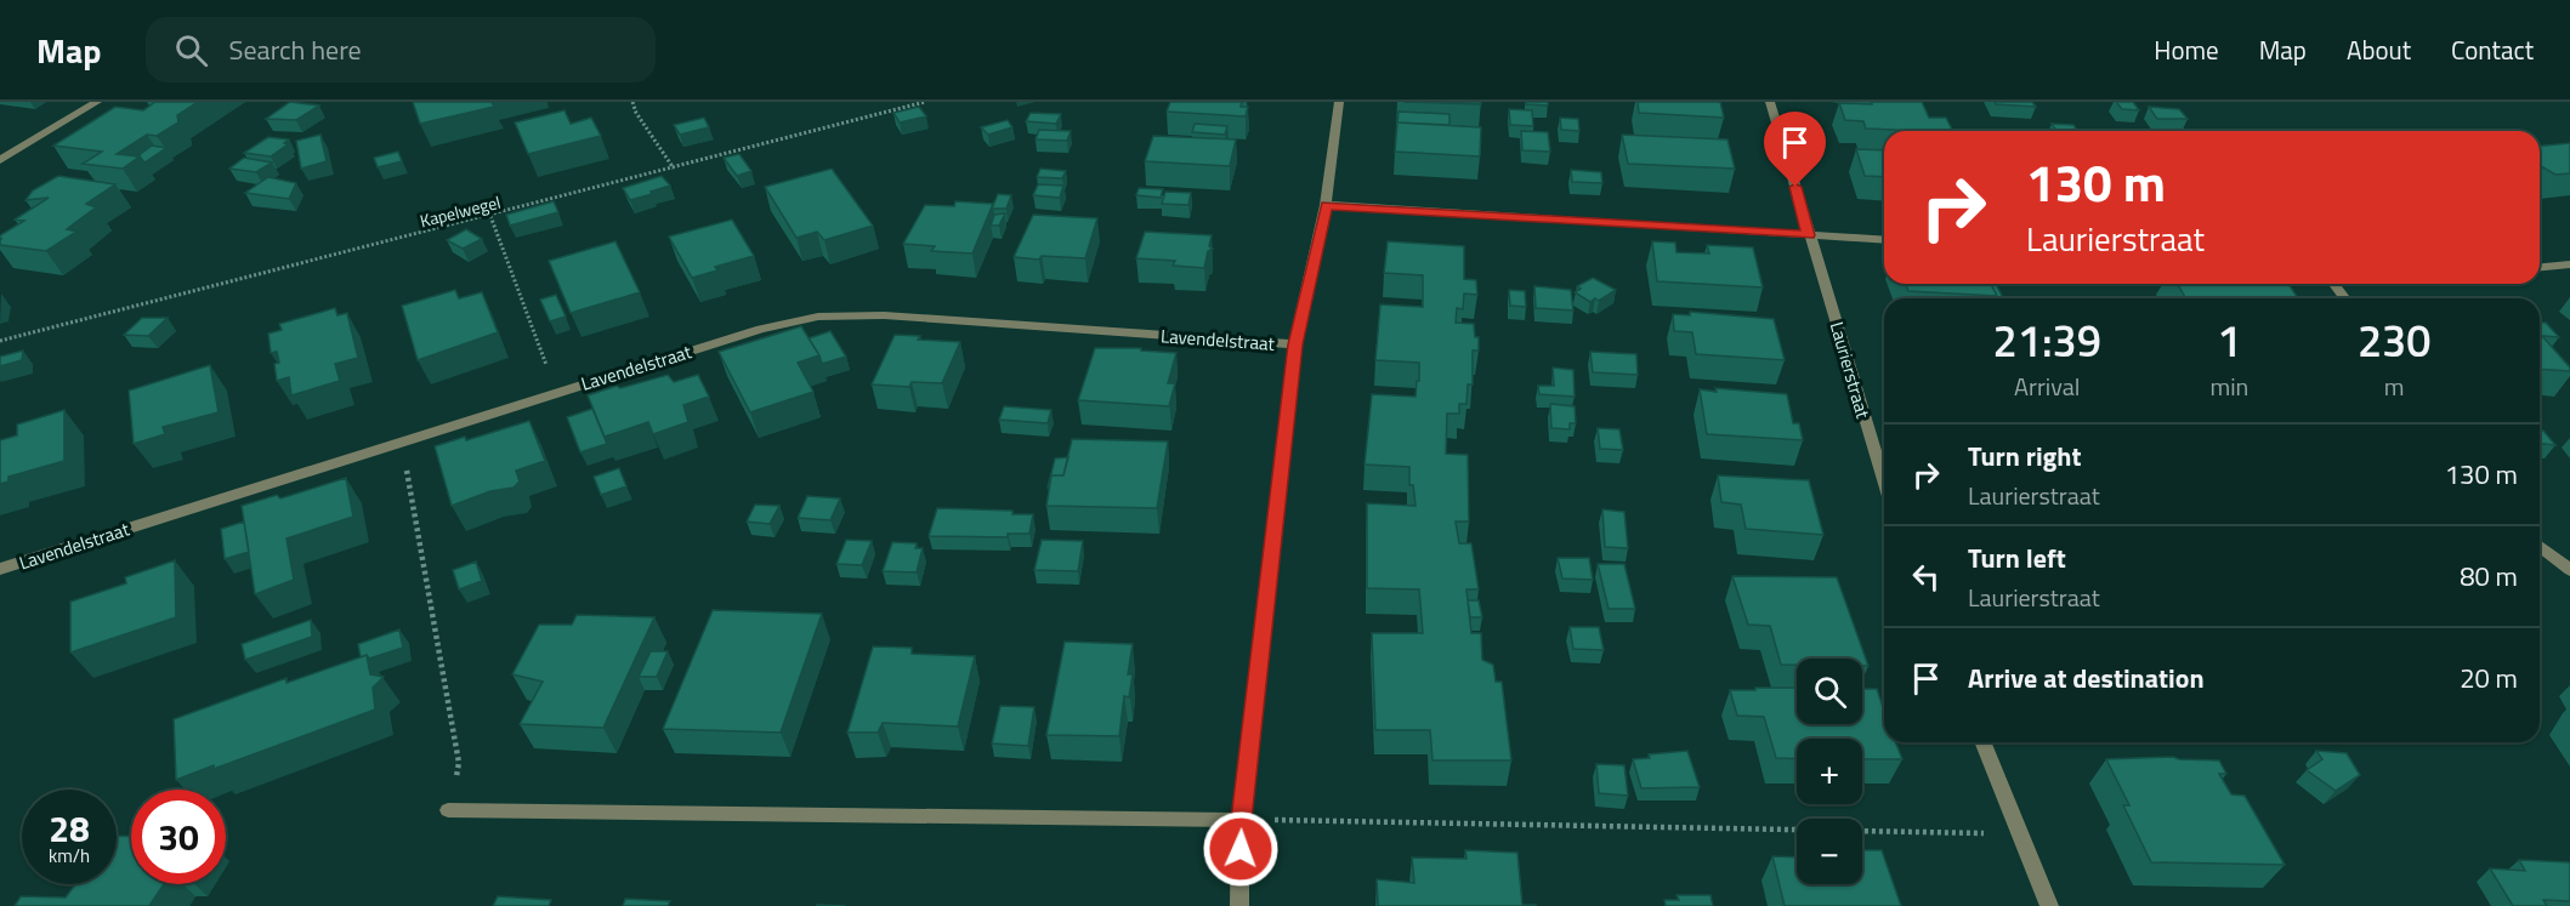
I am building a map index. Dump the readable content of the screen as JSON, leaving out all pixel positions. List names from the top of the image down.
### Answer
{
  "streets": {
    "street": ["Lavendelstraat", "Laurierstraat"],
    "path": ["Kapelwegel"]
  },
  "page": {
    "header": "Map",
    "search": "Search here",
    "nav": [
      "Home",
      "Map",
      "About",
      "Contact"
    ],
    "turn": ["130 m", "Laurierstraat"],
    "eta": [
      "21:39",
      "Arrival",
      "1",
      "min",
      "230",
      "m"
    ],
    "list": [
      {
        "name": "Turn right",
        "note": "Laurierstraat",
        "value": "130 m"
      },
      {
        "name": "Turn left",
        "note": "Laurierstraat",
        "value": "80 m"
      },
      {
        "name": "Arrive at destination",
        "value": "20 m"
      }
    ],
    "map_buttons": ["+", "−"],
    "speed": "28 km/h",
    "limit": "30"
  }
}
